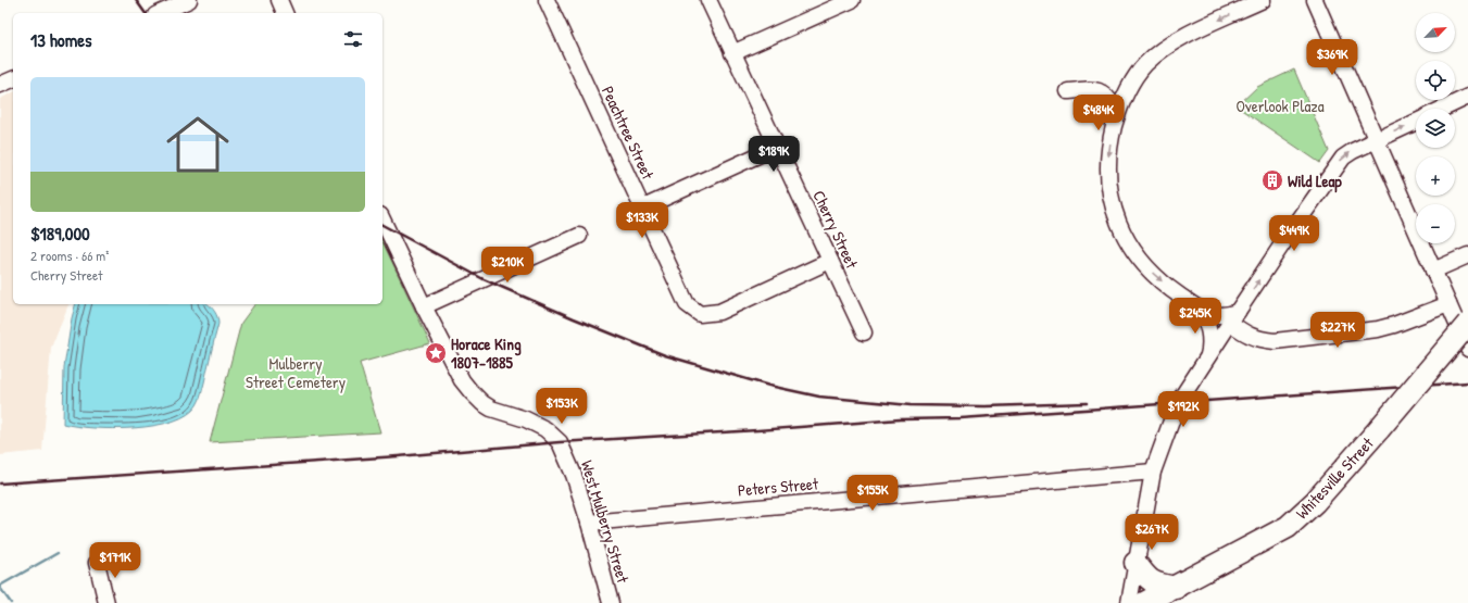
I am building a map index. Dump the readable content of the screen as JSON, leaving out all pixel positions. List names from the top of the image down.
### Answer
{
  "streets": {
    "highway": ["Whitesville Street"],
    "street": [
      "Peachtree Street",
      "Cherry Street",
      "Peters Street",
      "West Mulberry Street"
    ]
  },
  "crossings": [
    ["Peachtree Street", "Cherry Street"],
    ["Peters Street", "West Mulberry Street"]
  ],
  "parks": ["Overlook Plaza", "Mulberry Street Cemetery"],
  "places": {
    "building": ["Wild Leap"],
    "place": ["Horace King 1807-1885"]
  },
  "north": "top right",
  "page": {
    "map_buttons": ["+", "−"],
    "heading": "13 homes",
    "price": [
      "$369K",
      "$484K",
      "$189K",
      "$133K",
      "$449K",
      "$210K",
      "$245K",
      "$227K",
      "$153K",
      "$192K",
      "$155K",
      "$267K",
      "$171K"
    ],
    "list": [
      {
        "name": "$189,000",
        "note": "2 rooms · 66 m² · Cherry Street"
      }
    ]
  }
}
